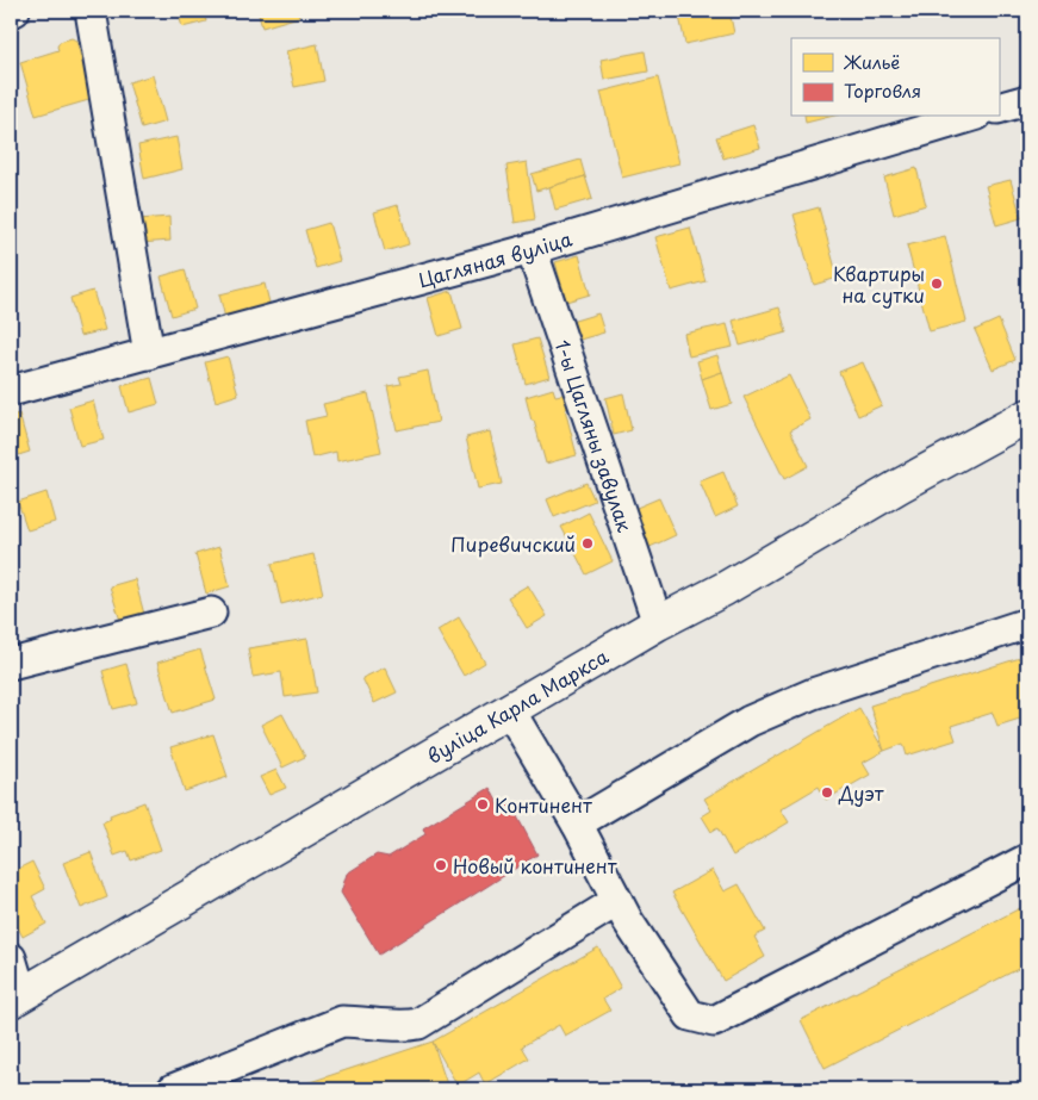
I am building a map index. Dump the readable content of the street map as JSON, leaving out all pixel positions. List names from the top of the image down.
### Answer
{
  "streets": {
    "main road": ["вуліца Карла Маркса"],
    "street": ["Цагляная вуліца", "1-ы Цагляны завулак"]
  },
  "crossings": [
    ["Цагляная вуліца", "1-ы Цагляны завулак"],
    ["1-ы Цагляны завулак", "вуліца Карла Маркса"]
  ],
  "places": [
    "Квартиры на сутки",
    "Пиревичский",
    "Дуэт",
    "Континент",
    "Новый континент"
  ],
  "legend": ["Жильё", "Торговля"]
}
